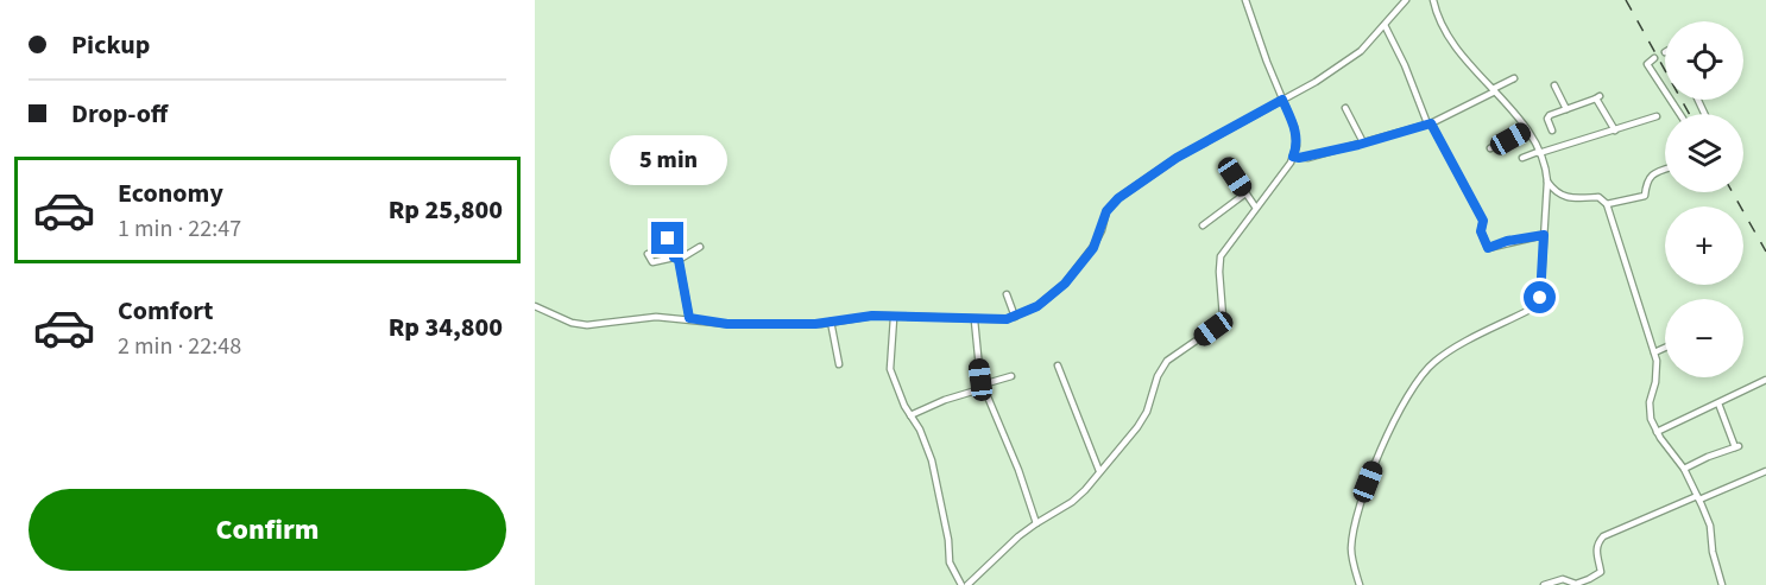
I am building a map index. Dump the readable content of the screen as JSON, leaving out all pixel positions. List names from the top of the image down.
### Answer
{
  "page": {
    "banner": ["Pickup", "Drop-off"],
    "map_buttons": ["+", "−"],
    "bubble": "5 min",
    "list": [
      {
        "name": "Economy",
        "note": "1 min · 22:47",
        "value": "Rp 25,800"
      },
      {
        "name": "Comfort",
        "note": "2 min · 22:48",
        "value": "Rp 34,800"
      }
    ],
    "buttons": "Confirm"
  }
}
